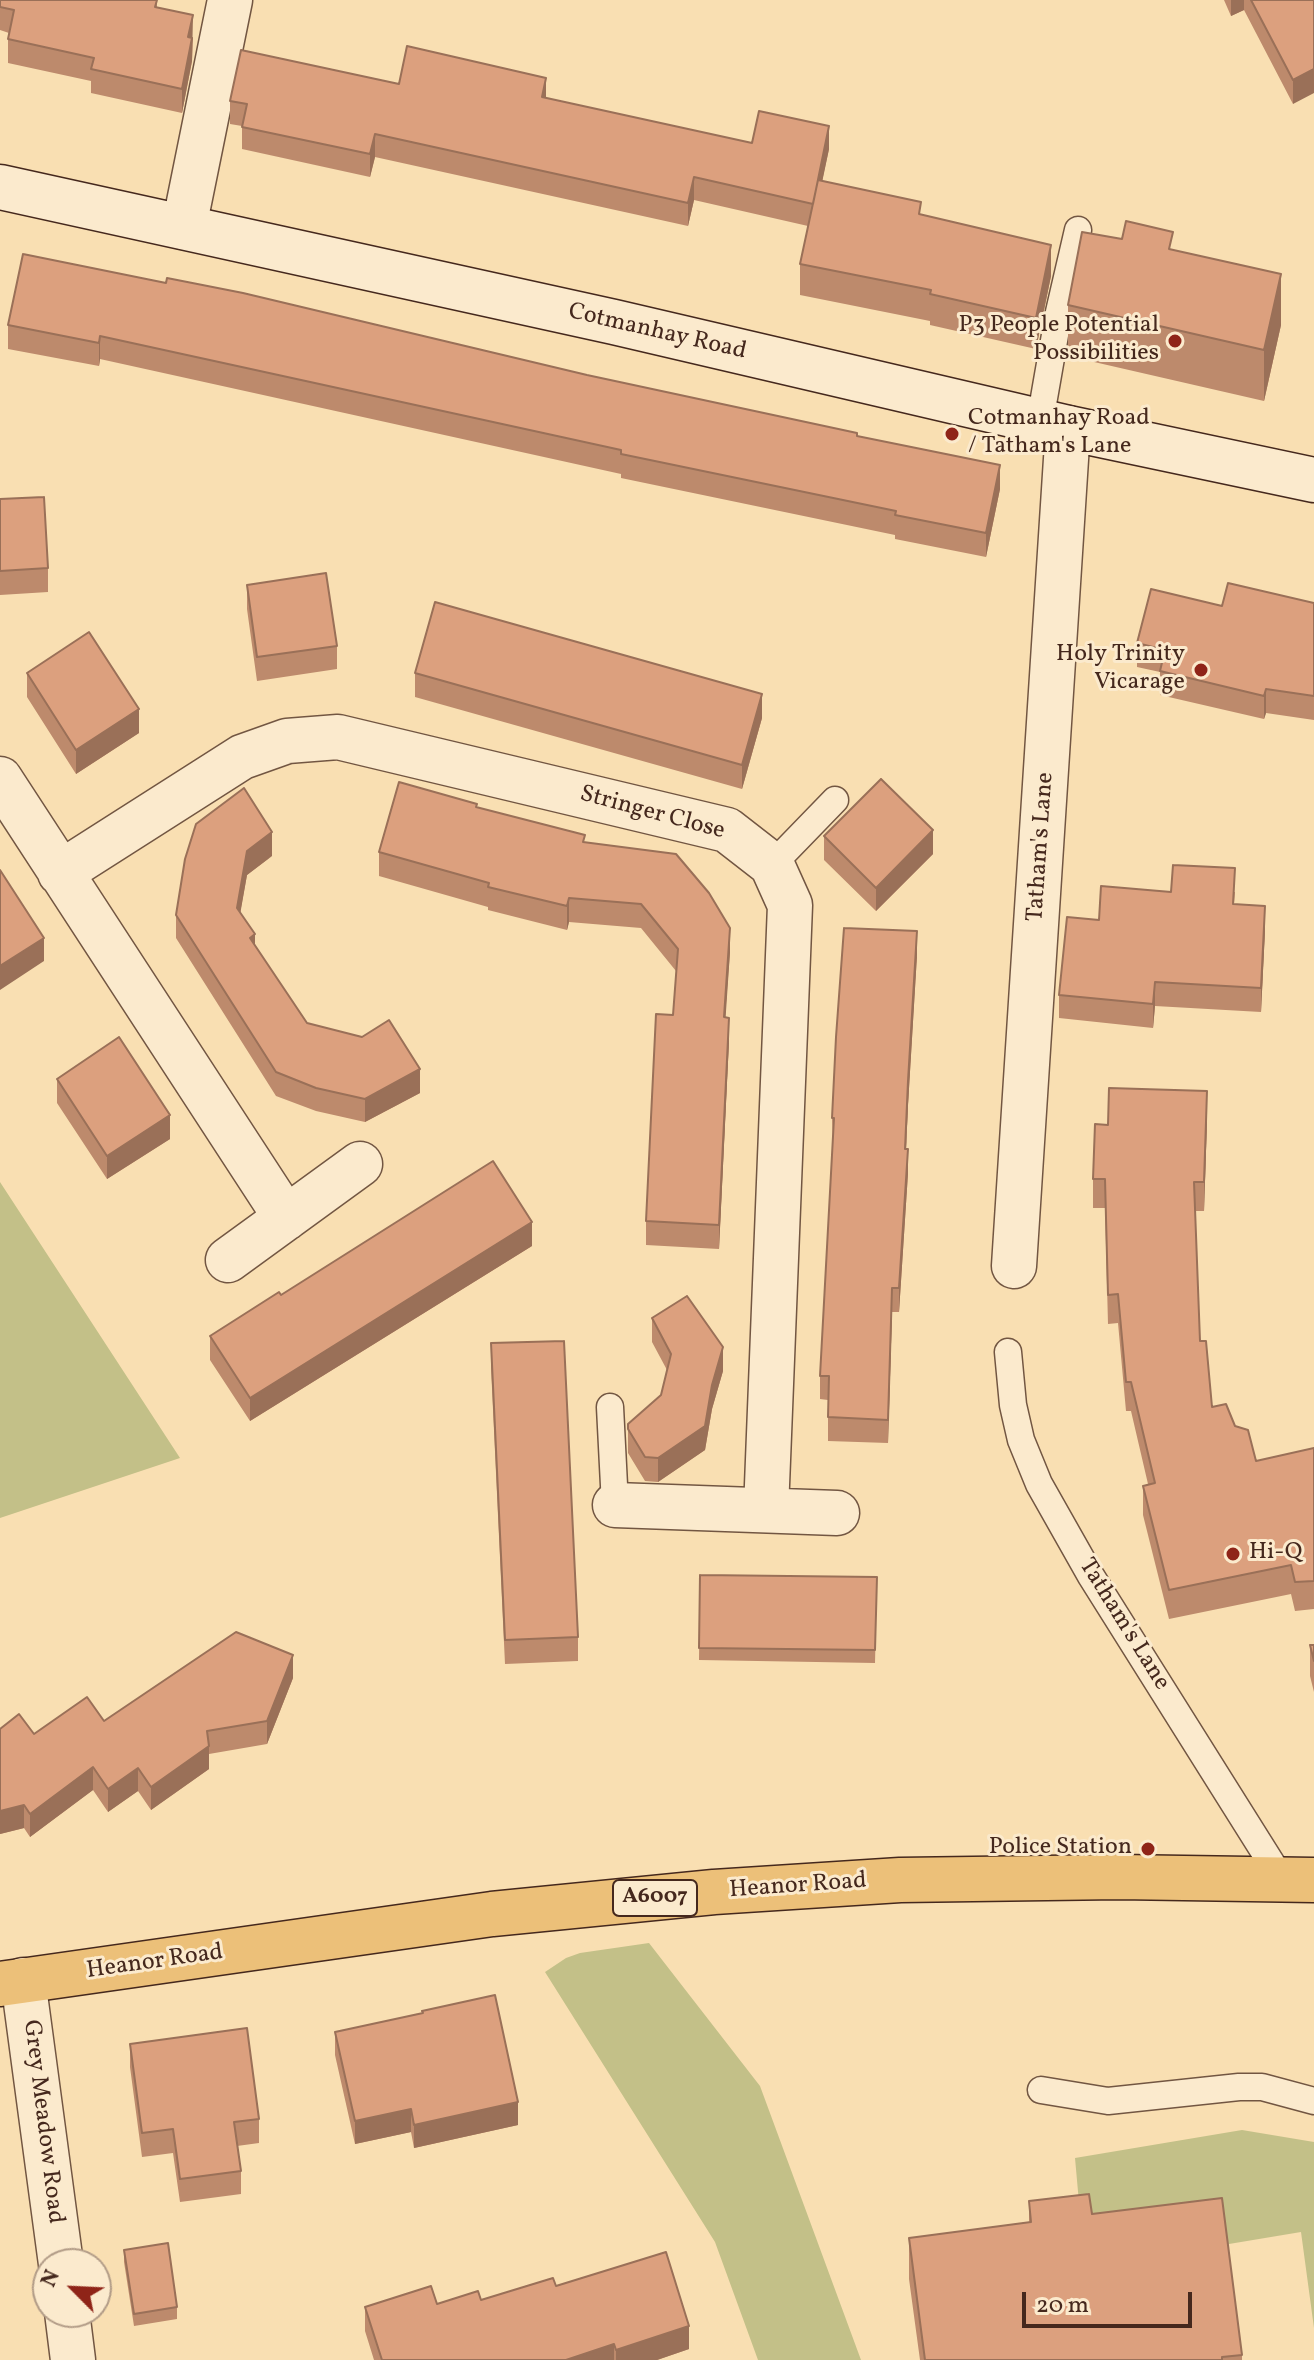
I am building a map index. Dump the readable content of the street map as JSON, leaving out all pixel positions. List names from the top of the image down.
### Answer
{
  "streets": {
    "main road": ["Heanor Road", "A6007"],
    "street": [
      "Cotmanhay Road",
      "Stringer Close",
      "Tatham's Lane",
      "Grey Meadow Road"
    ]
  },
  "crossings": [
    ["Cotmanhay Road", "Tatham's Lane"],
    ["Tatham's Lane", "Heanor Road"],
    ["Heanor Road", "Grey Meadow Road"]
  ],
  "places": [
    "P3 People Potential Possibilities",
    "Cotmanhay Road / Tatham's Lane",
    "Holy Trinity Vicarage",
    "Hi-Q",
    "Police Station"
  ],
  "scale_bar": "20 m",
  "north": "top left"
}
